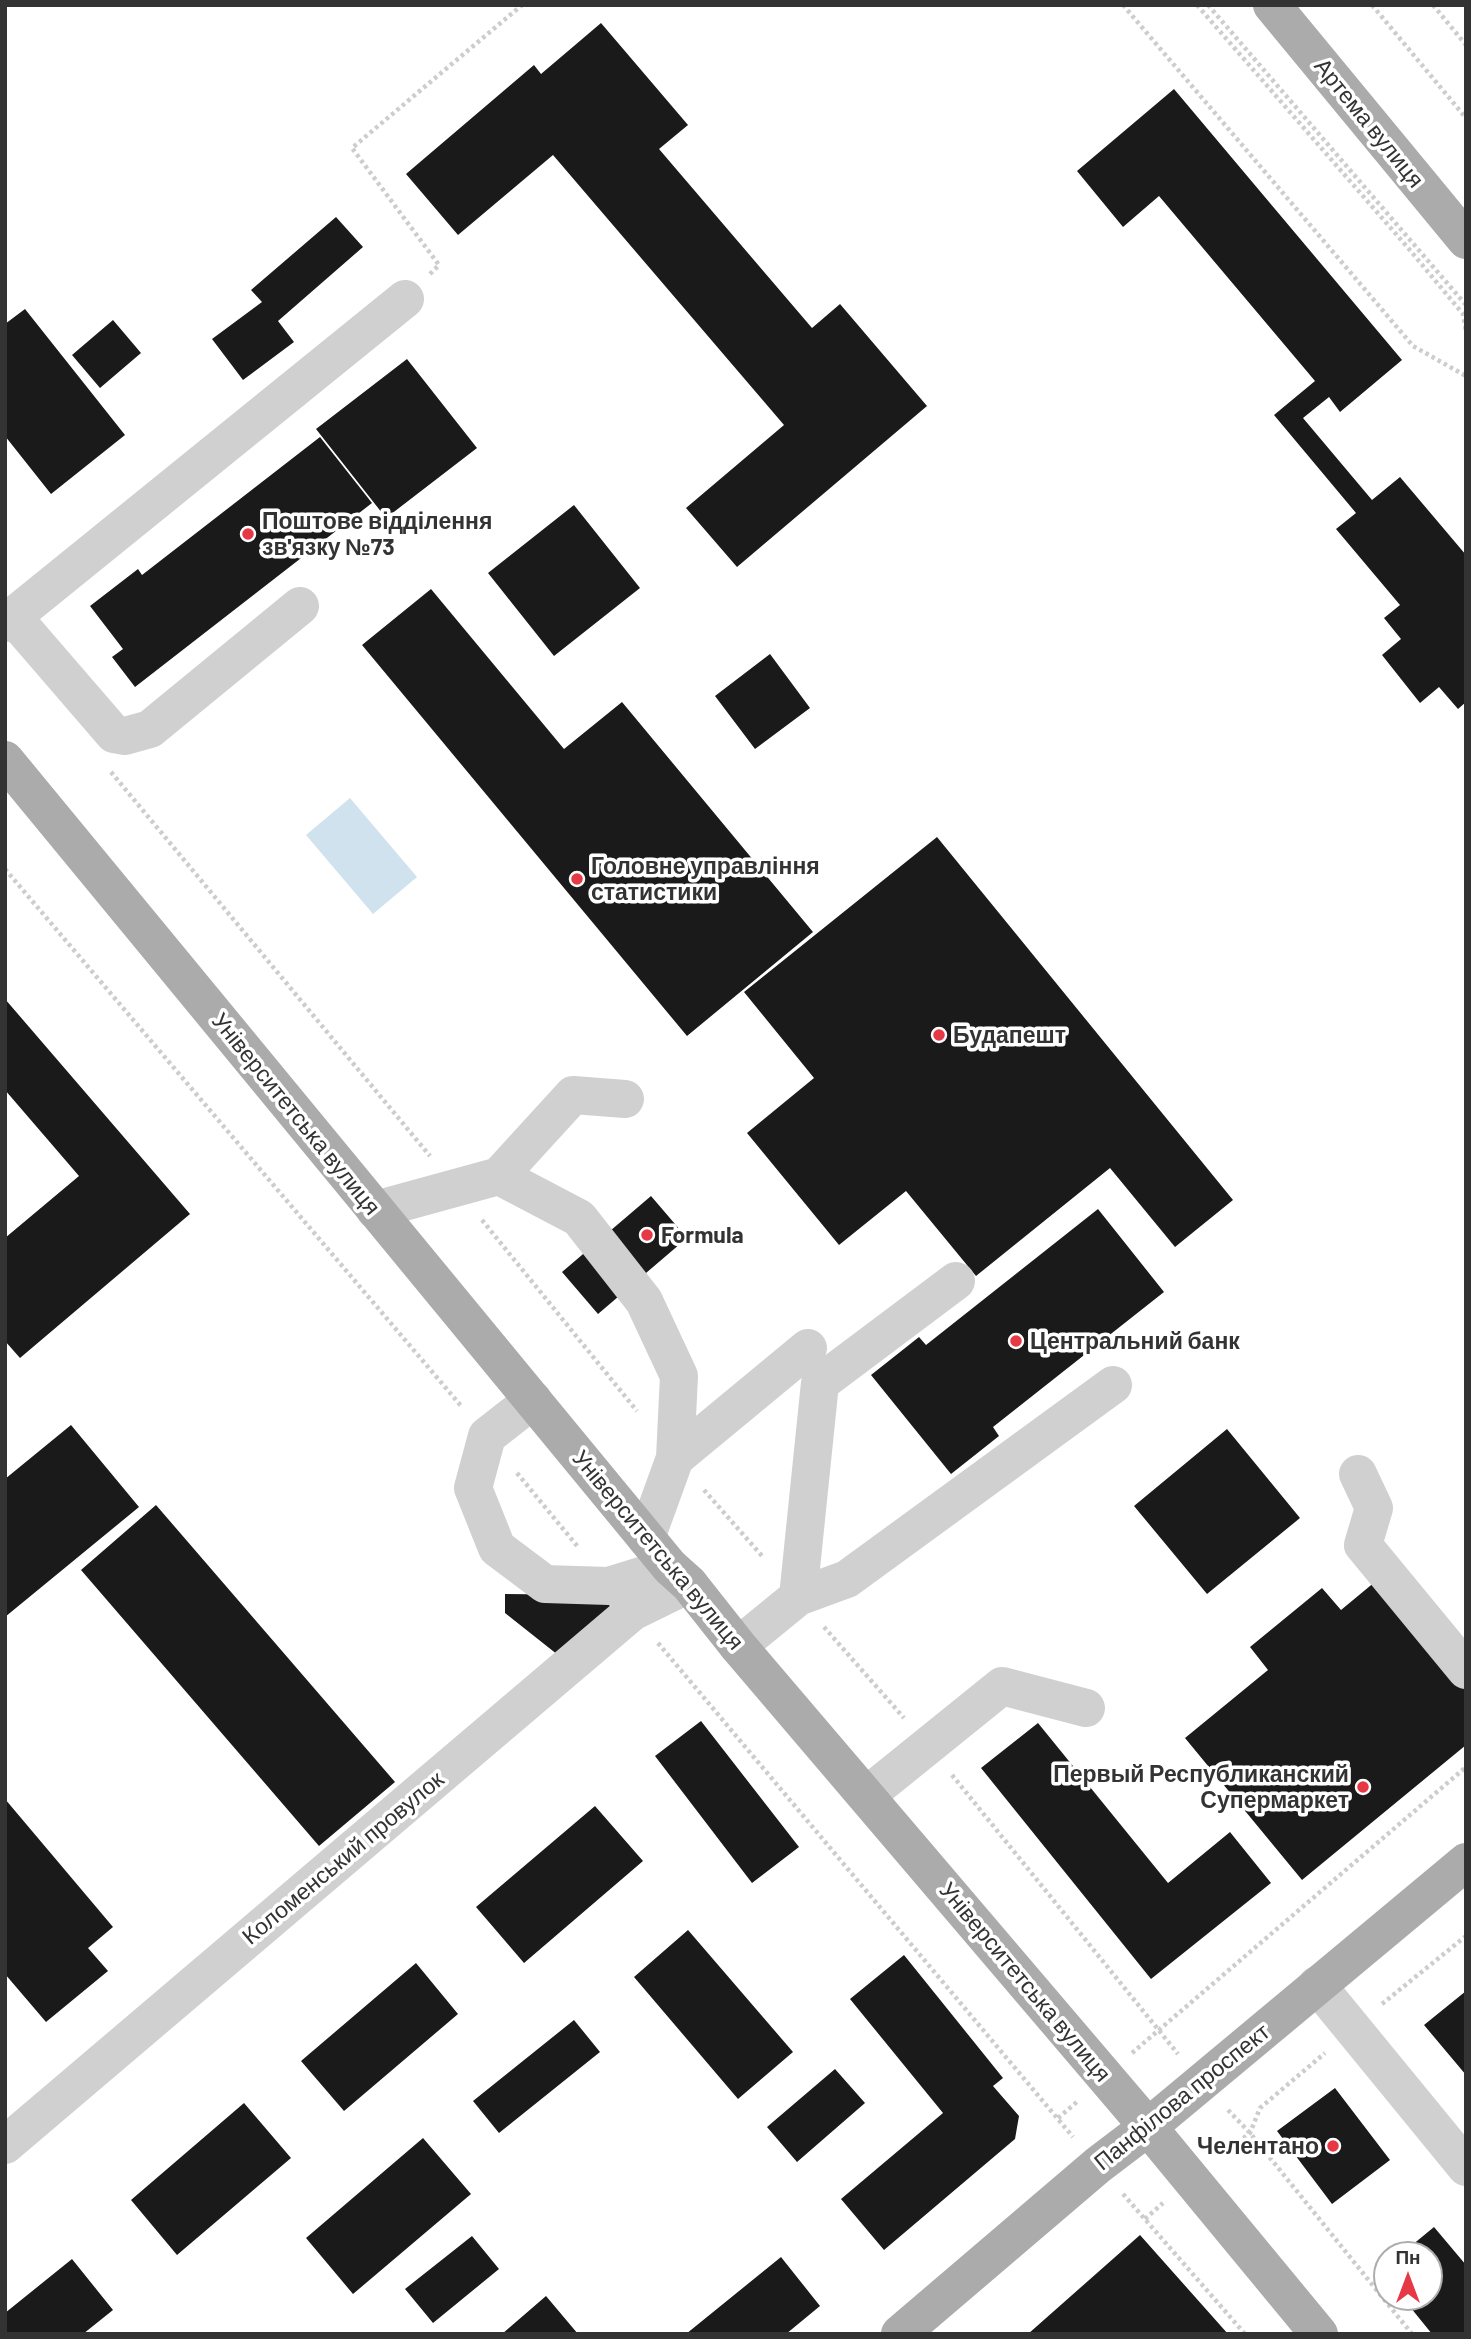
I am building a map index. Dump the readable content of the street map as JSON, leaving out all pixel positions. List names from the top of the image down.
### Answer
{
  "streets": {
    "main road": ["Артема вулиця", "Університетська вулиця", "Панфілова проспект"],
    "street": ["Коломенський провулок"]
  },
  "crossings": [
    ["Університетська вулиця", "Коломенський провулок"],
    ["Університетська вулиця", "Панфілова проспект"]
  ],
  "places": [
    "Поштове відділення зв'язку №73",
    "Головне управління статистики",
    "Будапешт",
    "Formula",
    "Центральний банк",
    "Первый Республиканский Супермаркет",
    "Челентано"
  ],
  "north": "top"
}
